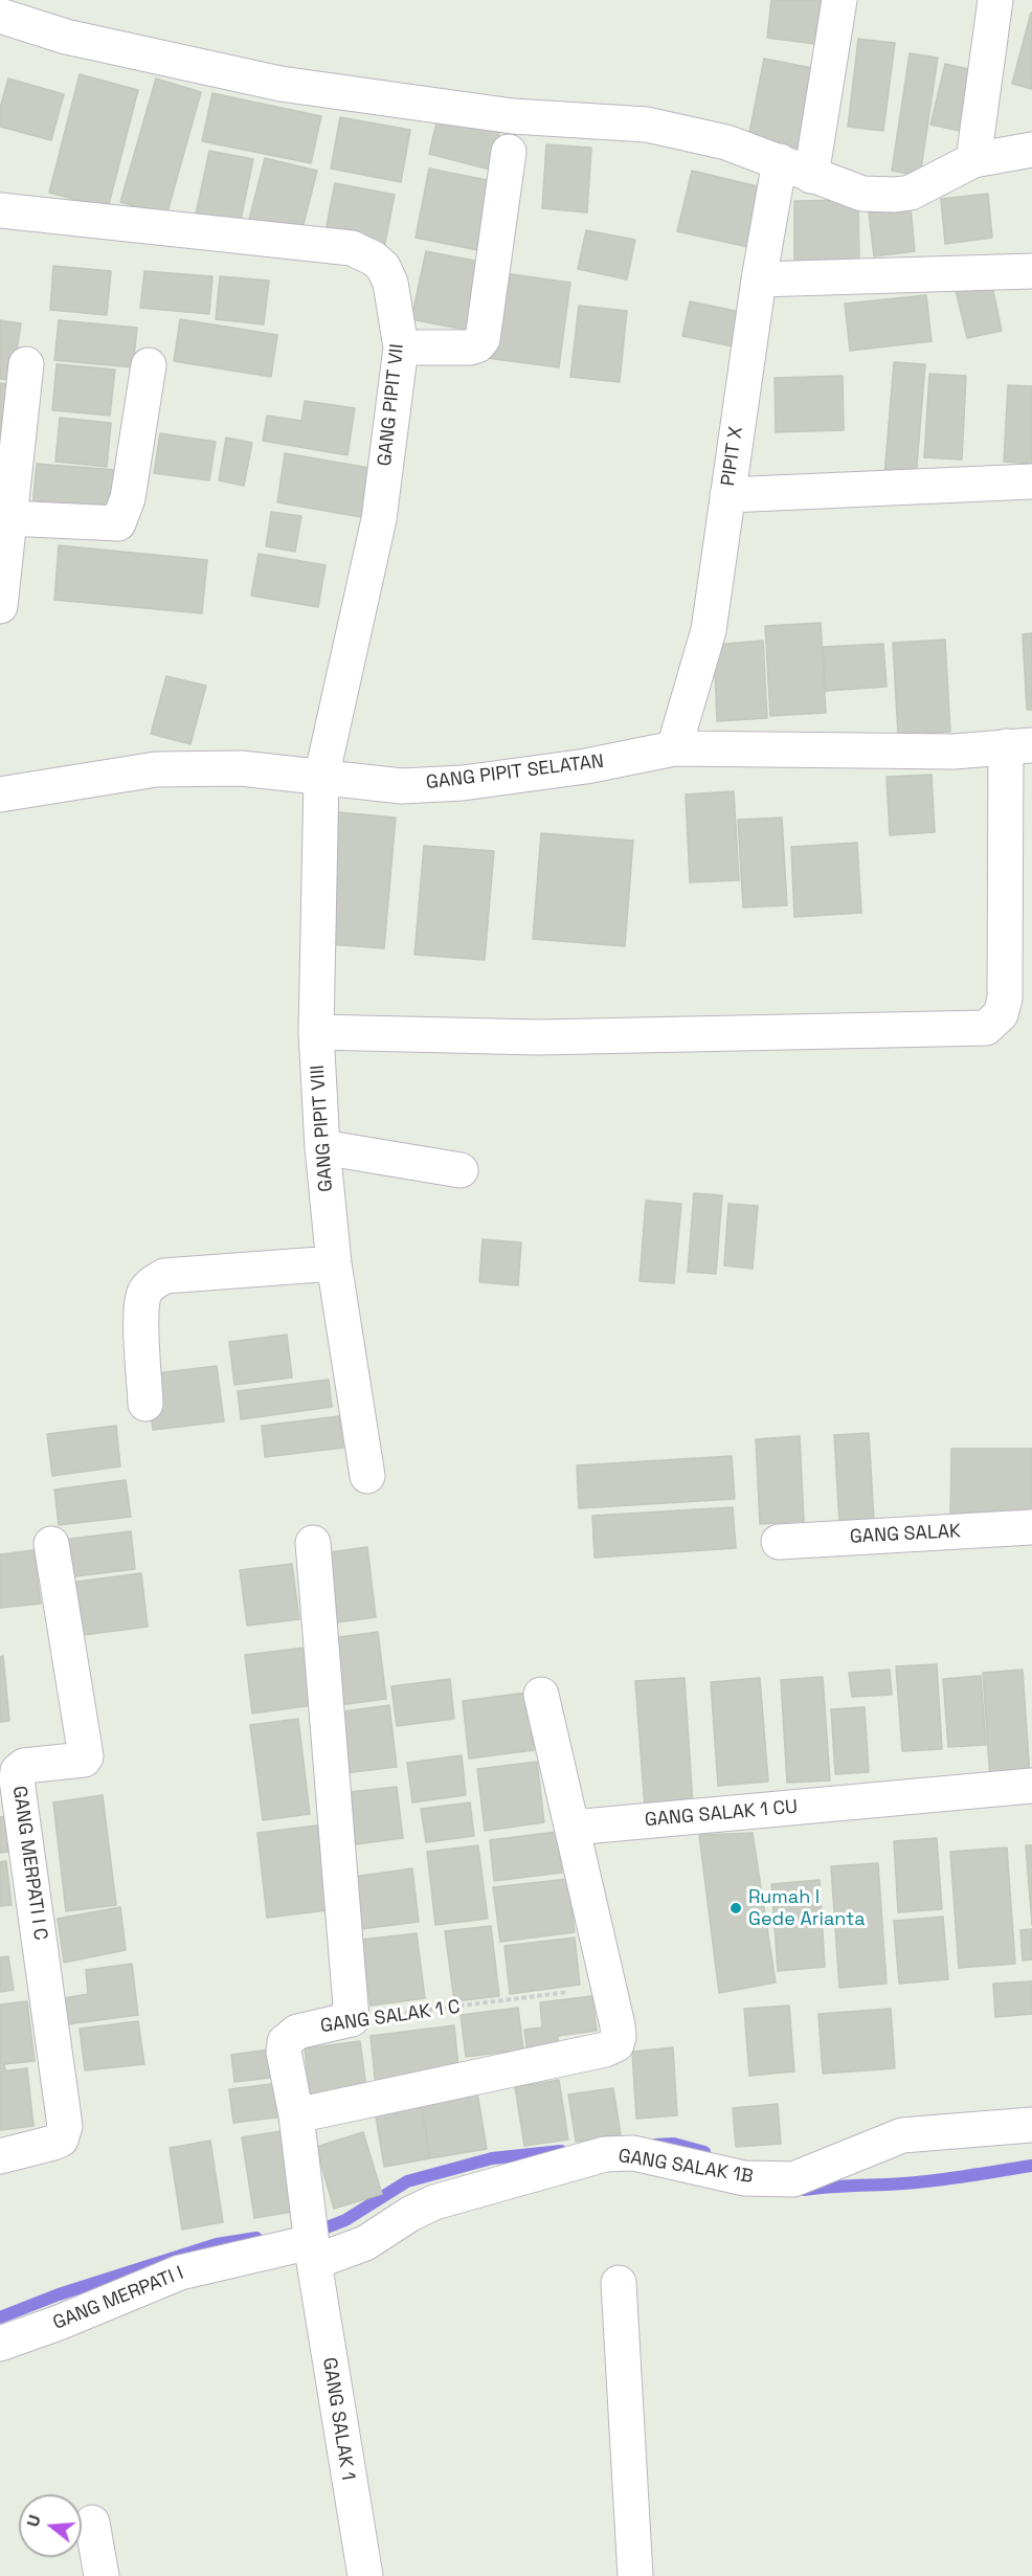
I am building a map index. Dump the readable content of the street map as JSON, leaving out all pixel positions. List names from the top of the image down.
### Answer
{
  "streets": {
    "street": [
      "GANG PIPIT VII",
      "PIPIT X",
      "GANG PIPIT SELATAN",
      "GANG PIPIT VIII",
      "GANG SALAK",
      "GANG SALAK 1 CU",
      "GANG MERPATI I C",
      "GANG SALAK 1 C",
      "GANG SALAK 1B",
      "GANG MERPATI I",
      "GANG SALAK 1"
    ]
  },
  "crossings": [
    ["GANG PIPIT VII", "GANG PIPIT SELATAN"],
    ["GANG PIPIT VII", "GANG PIPIT VIII"],
    ["PIPIT X", "GANG PIPIT SELATAN"],
    ["GANG PIPIT SELATAN", "GANG PIPIT VIII"],
    ["GANG SALAK 1 C", "GANG SALAK 1B"],
    ["GANG SALAK 1 C", "GANG MERPATI I"],
    ["GANG SALAK 1 C", "GANG SALAK 1"],
    ["GANG SALAK 1B", "GANG MERPATI I"],
    ["GANG SALAK 1B", "GANG SALAK 1"],
    ["GANG MERPATI I", "GANG SALAK 1"]
  ],
  "places": ["Rumah I Gede Arianta"],
  "north": "left"
}
